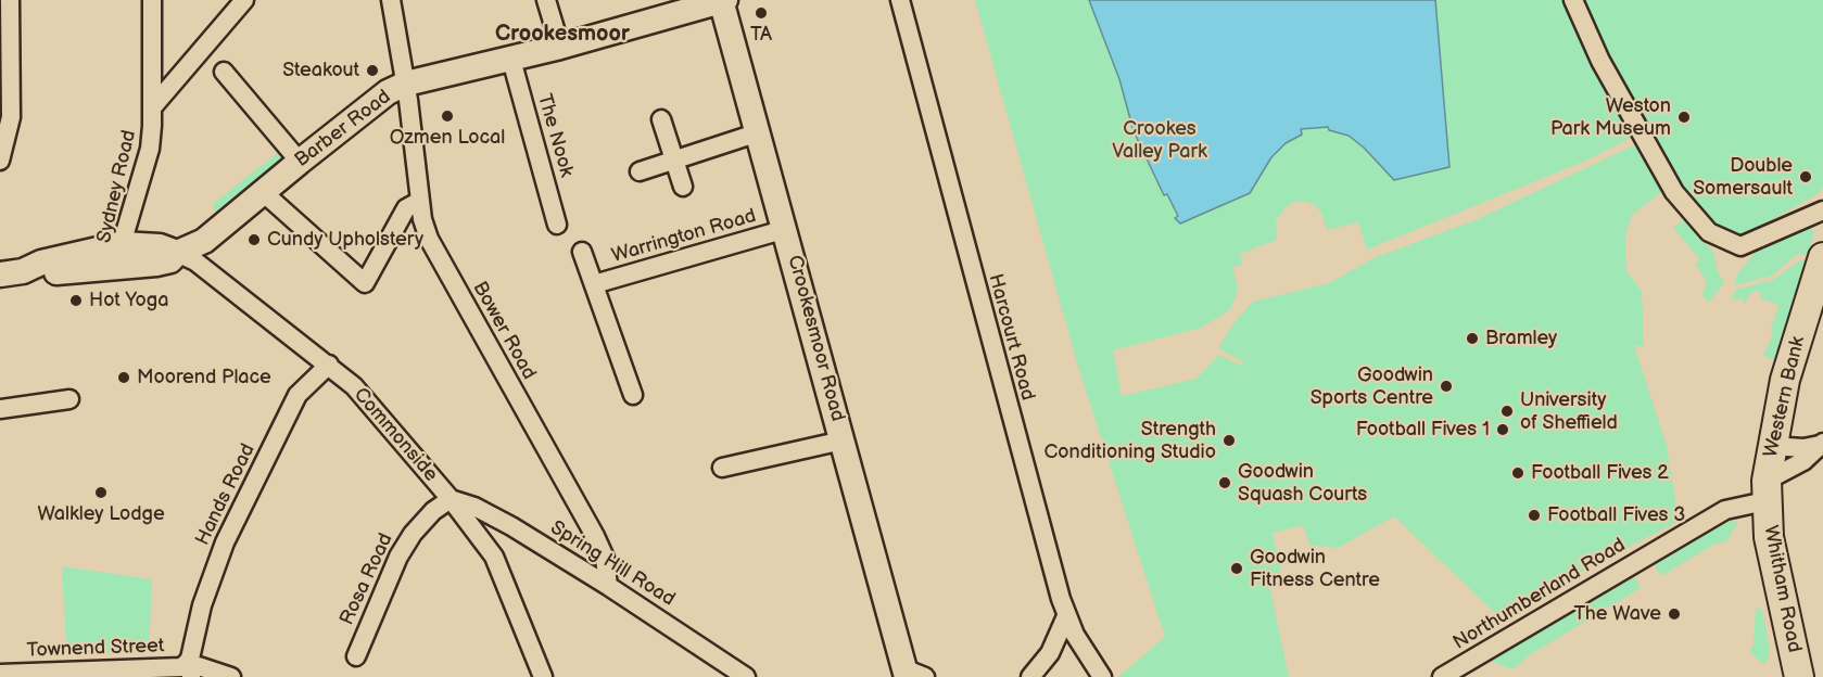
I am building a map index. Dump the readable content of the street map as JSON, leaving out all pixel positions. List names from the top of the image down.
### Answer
{
  "streets": {
    "main road": ["Western Bank", "Whitham Road"],
    "street": [
      "Barber Road",
      "The Nook",
      "Sydney Road",
      "Warrington Road",
      "Bower Road",
      "Harcourt Road",
      "Crookesmoor Road",
      "Commonside",
      "Hands Road",
      "Spring Hill Road",
      "Rosa Road",
      "Northumberland Road",
      "Townend Street"
    ]
  },
  "crossings": [
    ["Barber Road", "The Nook"],
    ["Barber Road", "Bower Road"],
    ["Barber Road", "Crookesmoor Road"],
    ["Barber Road", "Commonside"],
    ["Warrington Road", "Crookesmoor Road"],
    ["Bower Road", "Spring Hill Road"],
    ["Western Bank", "Whitham Road"],
    ["Western Bank", "Northumberland Road"],
    ["Commonside", "Hands Road"],
    ["Commonside", "Spring Hill Road"],
    ["Commonside", "Rosa Road"],
    ["Hands Road", "Townend Street"],
    ["Spring Hill Road", "Rosa Road"],
    ["Whitham Road", "Northumberland Road"]
  ],
  "districts": ["Crookesmoor"],
  "parks": ["Crookes Valley Park"],
  "places": [
    "TA",
    "Steakout",
    "Ozmen Local",
    "Weston Park Museum",
    "Double Somersault",
    "Cundy Upholstery",
    "Hot Yoga",
    "Bramley",
    "Moorend Place",
    "Goodwin Sports Centre",
    "University of Sheffield",
    "Football Fives 1",
    "Strength Conditioning Studio",
    "Football Fives 2",
    "Goodwin Squash Courts",
    "Walkley Lodge",
    "Football Fives 3",
    "Goodwin Fitness Centre",
    "The Wave"
  ]
}
